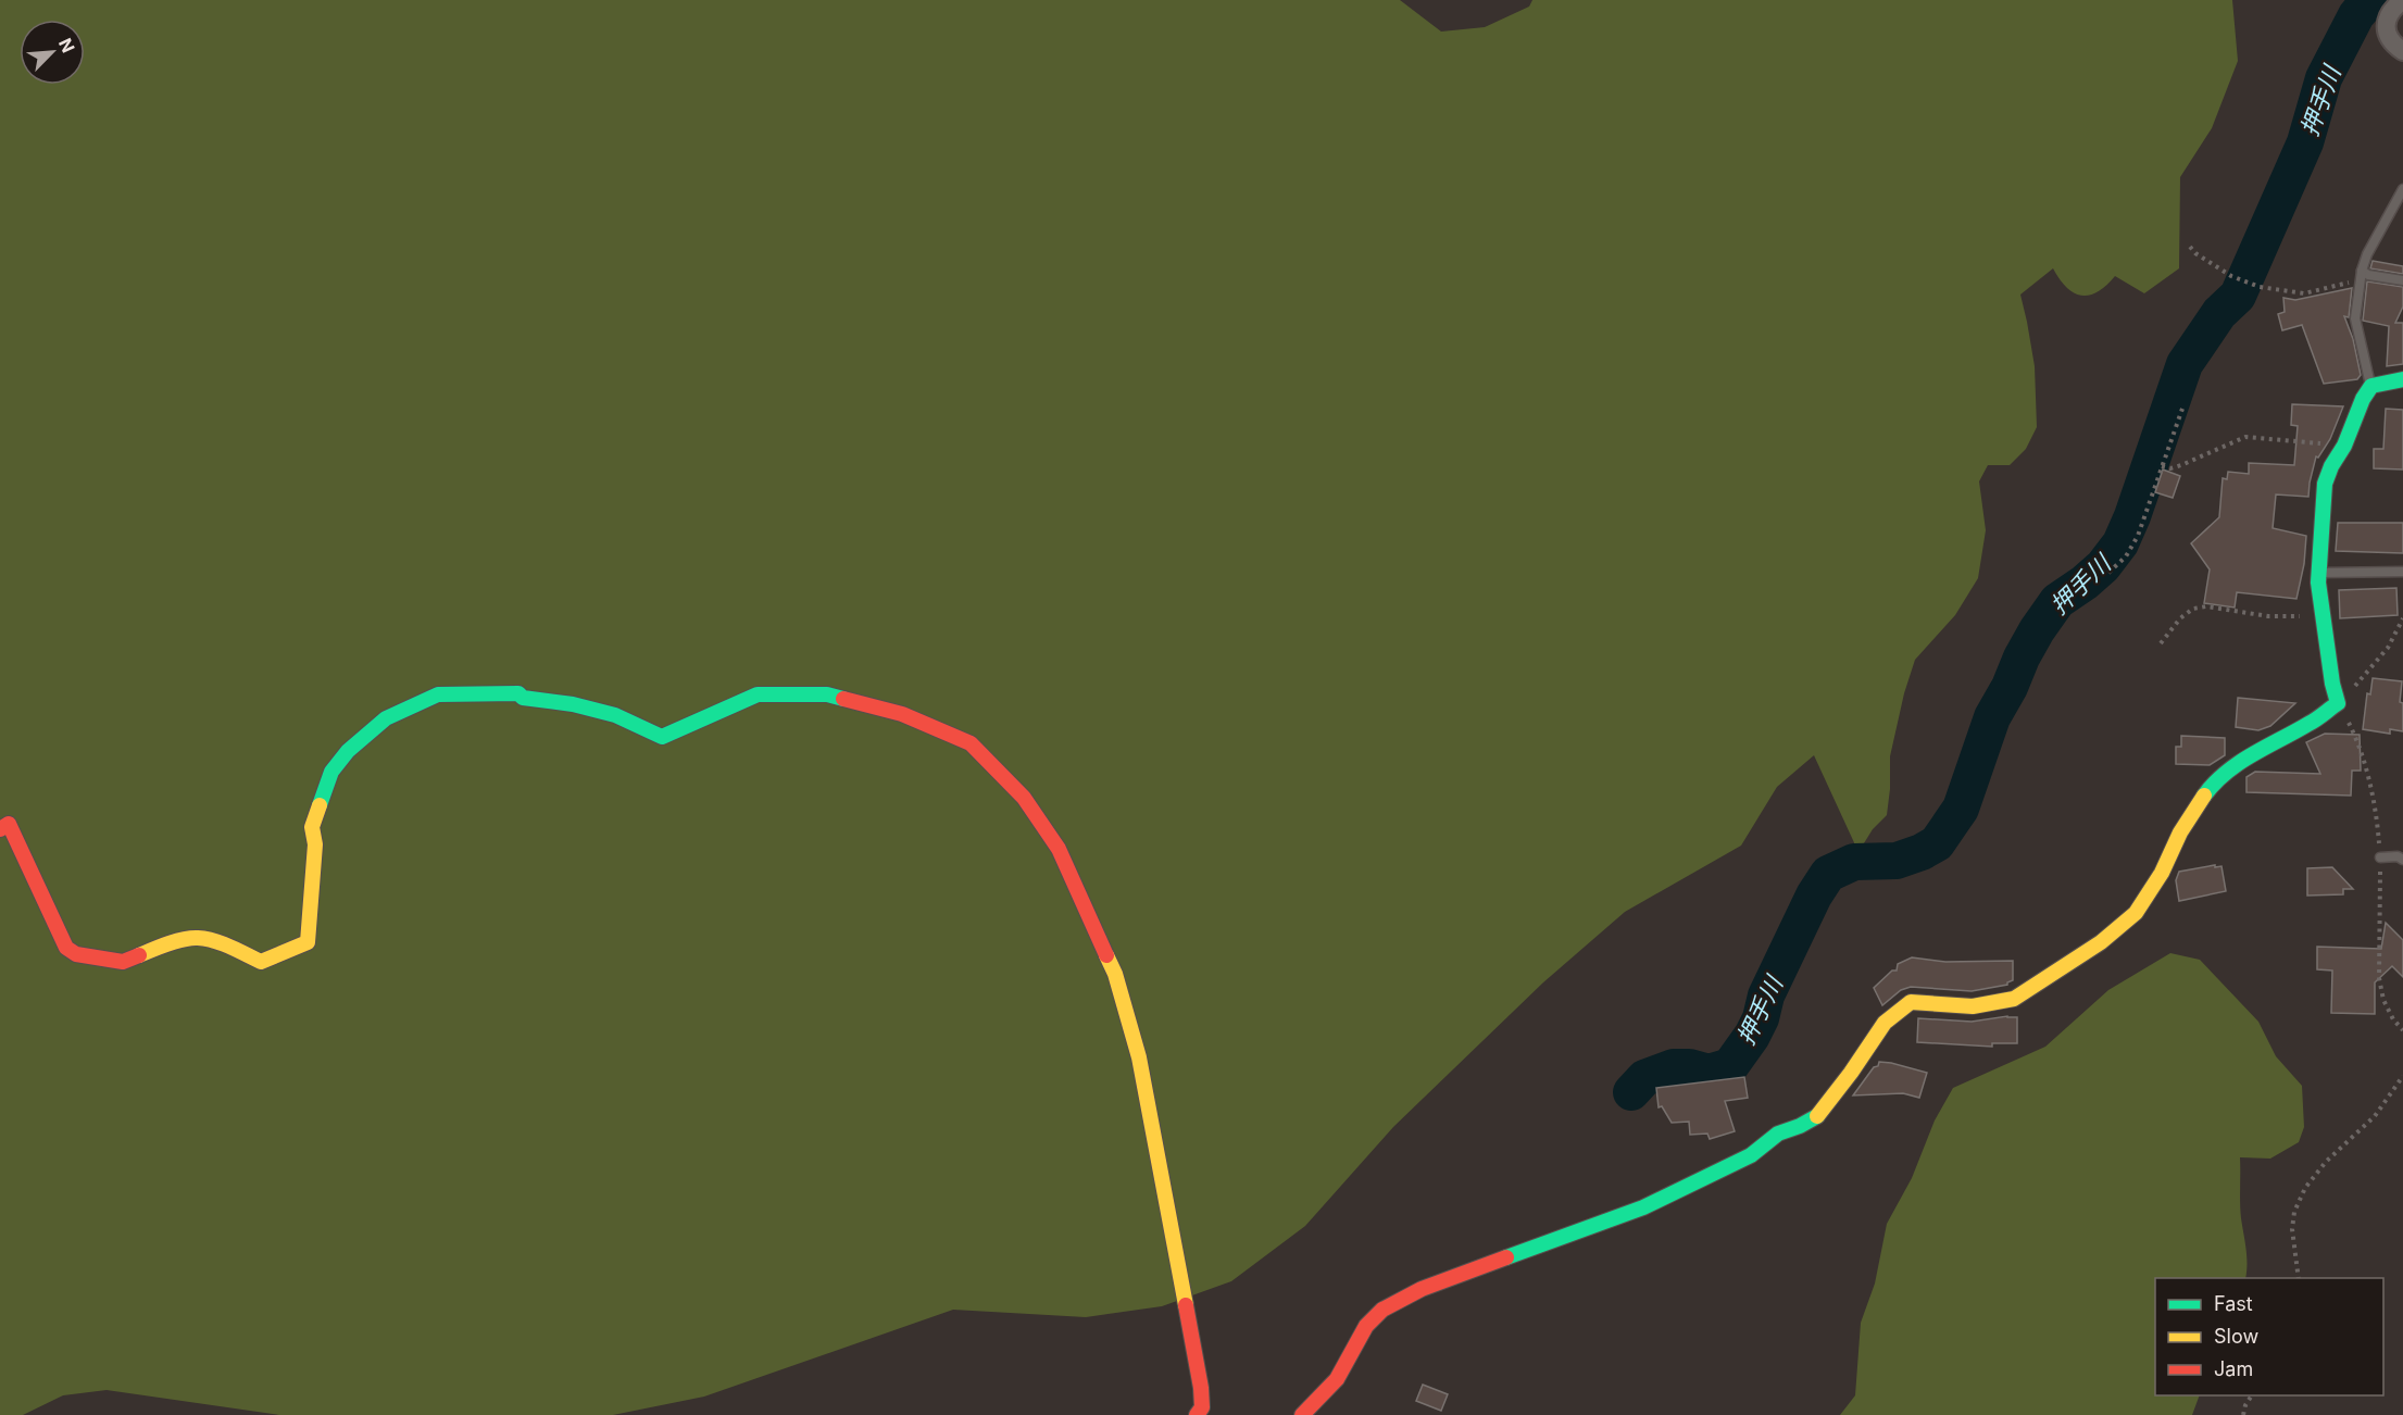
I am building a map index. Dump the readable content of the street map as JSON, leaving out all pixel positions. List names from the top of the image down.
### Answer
{
  "water": ["押手川"],
  "legend": ["Fast", "Slow", "Jam"],
  "north": "top right"
}
